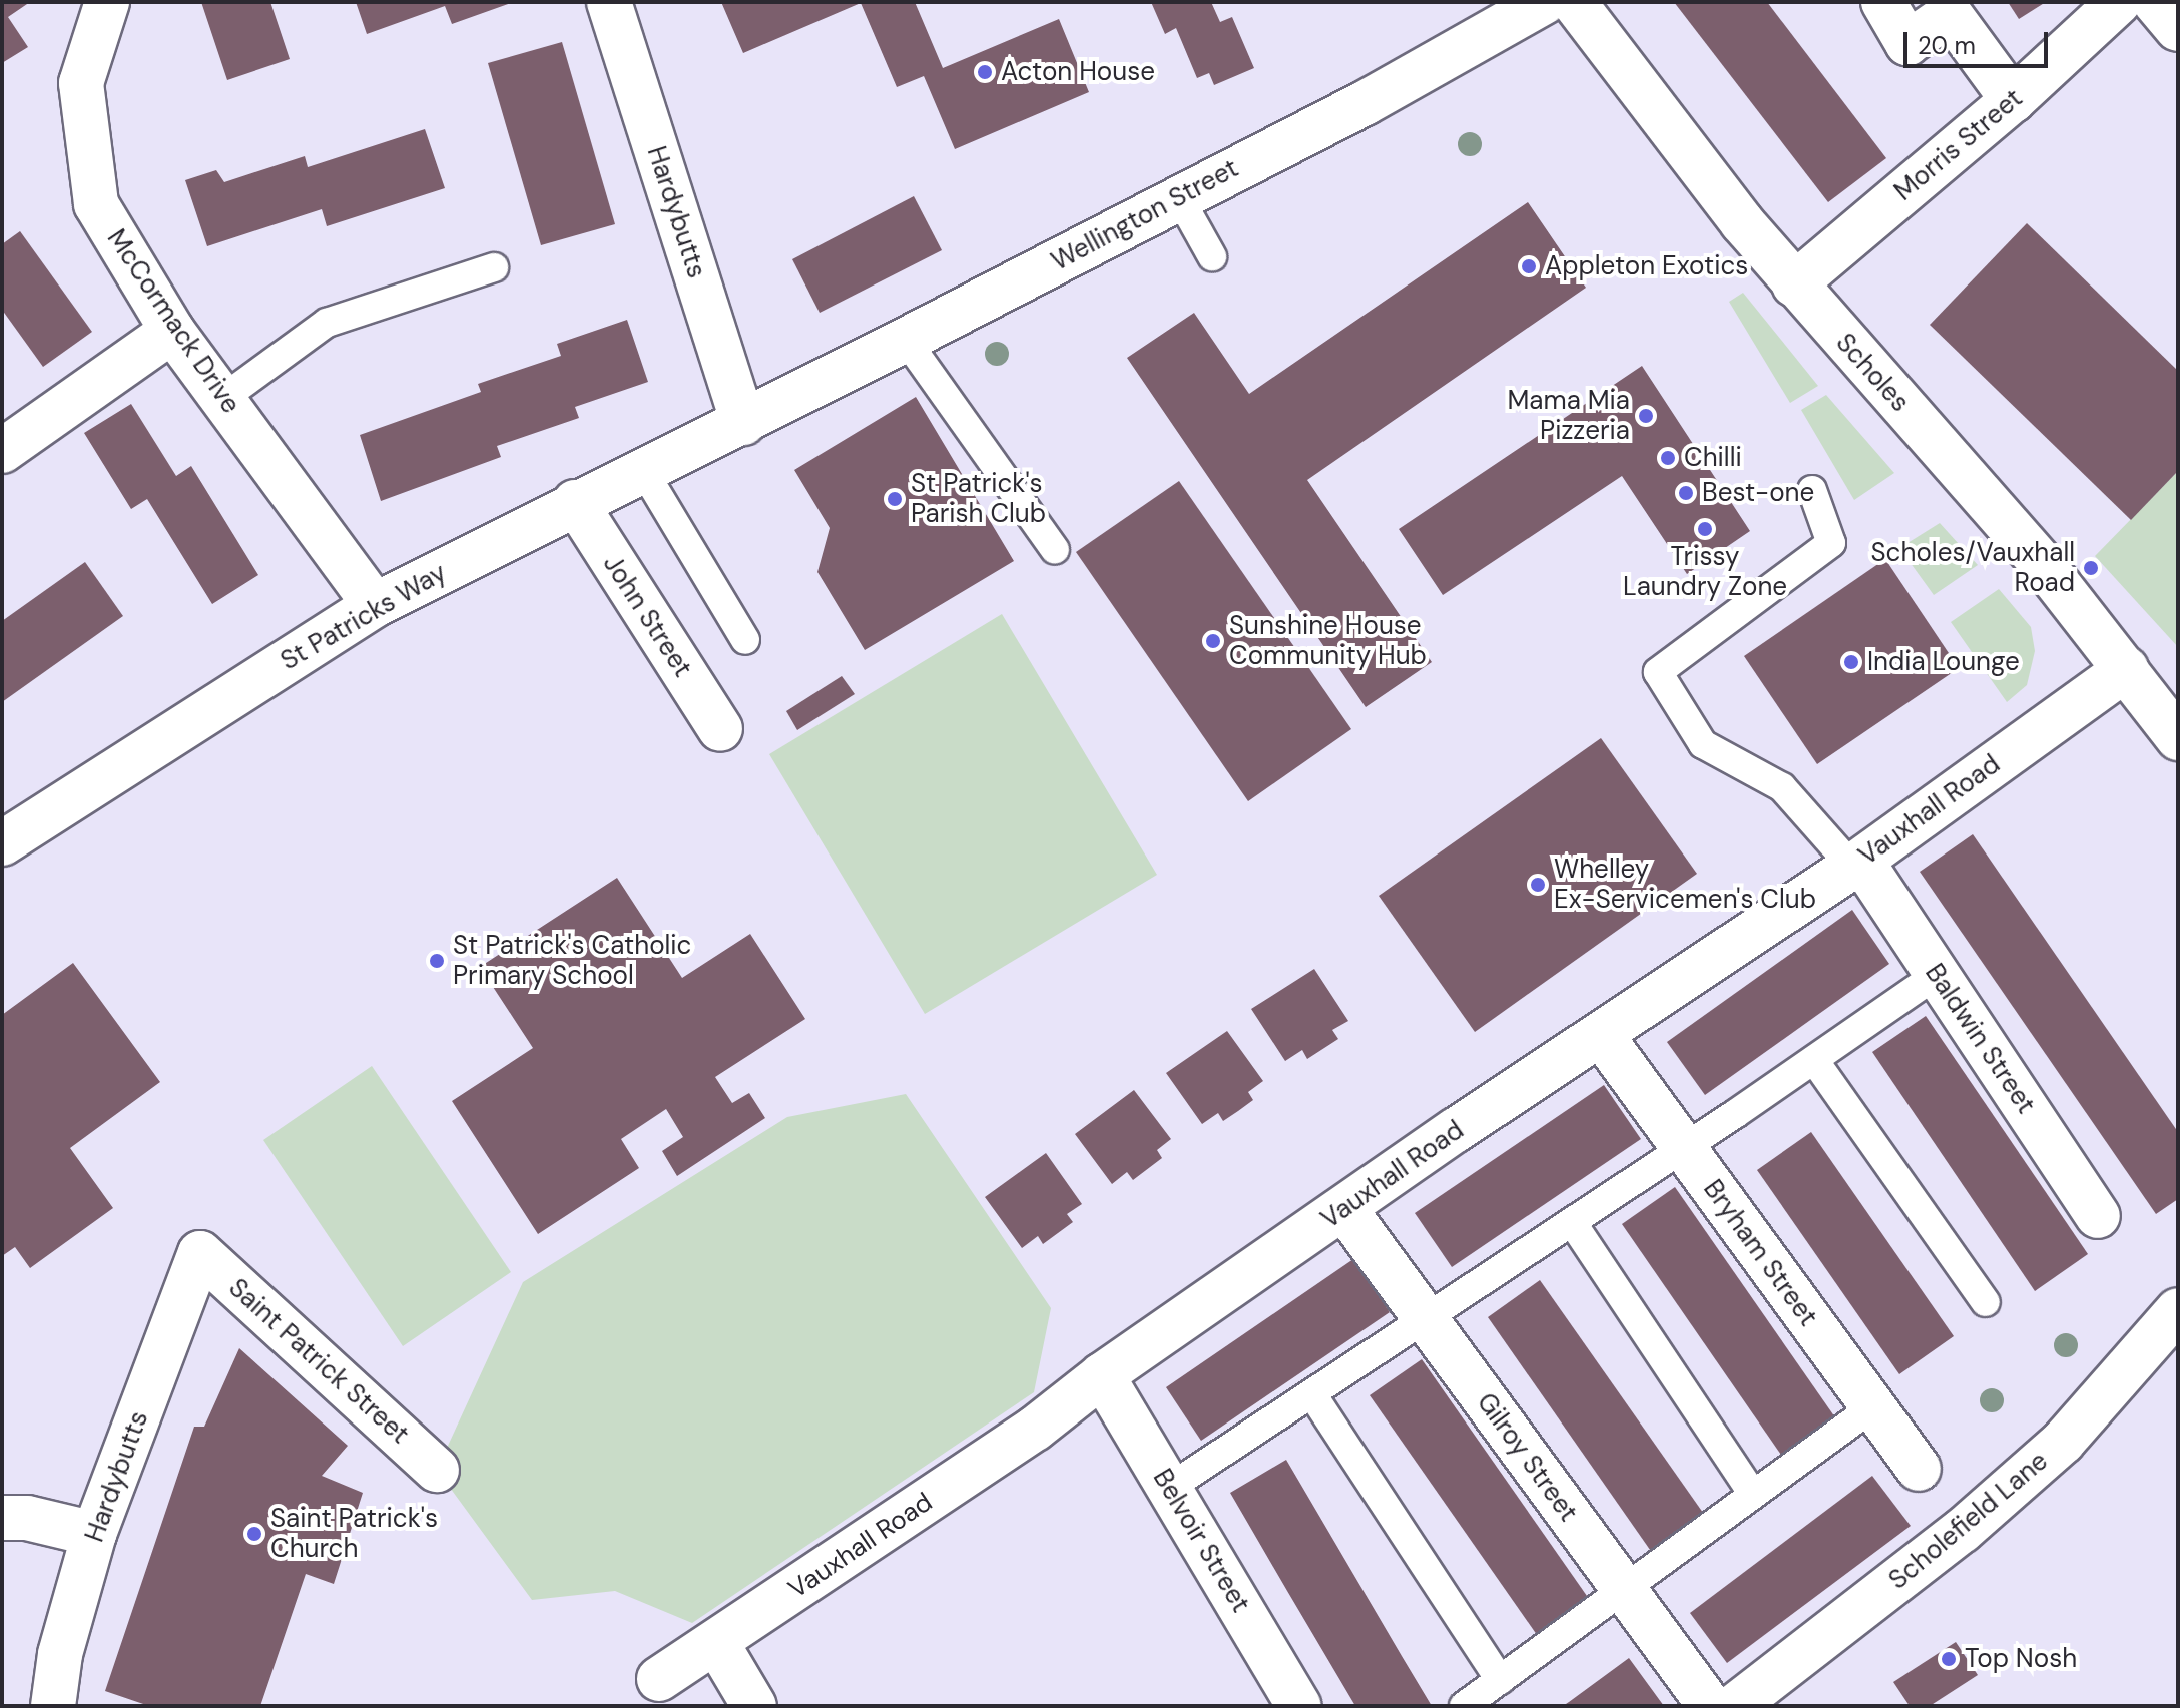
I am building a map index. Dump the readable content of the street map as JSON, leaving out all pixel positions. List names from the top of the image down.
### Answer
{
  "streets": {
    "street": [
      "Morris Street",
      "Hardybutts",
      "Wellington Street",
      "McCormack Drive",
      "Scholes",
      "John Street",
      "St Patricks Way",
      "Vauxhall Road",
      "Baldwin Street",
      "Bryham Street",
      "Saint Patrick Street",
      "Gilroy Street",
      "Scholefield Lane",
      "Belvoir Street"
    ]
  },
  "crossings": [
    ["Morris Street", "Scholes"],
    ["Hardybutts", "Wellington Street"],
    ["Hardybutts", "St Patricks Way"],
    ["Hardybutts", "Saint Patrick Street"],
    ["Wellington Street", "St Patricks Way"],
    ["McCormack Drive", "St Patricks Way"],
    ["Scholes", "Vauxhall Road"],
    ["John Street", "St Patricks Way"],
    ["Vauxhall Road", "Baldwin Street"],
    ["Vauxhall Road", "Bryham Street"],
    ["Vauxhall Road", "Gilroy Street"],
    ["Vauxhall Road", "Belvoir Street"]
  ],
  "places": [
    "Acton House",
    "Appleton Exotics",
    "Mama Mia Pizzeria",
    "Chilli",
    "Best-one",
    "St Patrick's Parish Club",
    "Trissy Laundry Zone",
    "Scholes/Vauxhall Road",
    "Sunshine House Community Hub",
    "India Lounge",
    "Whelley Ex-Servicemen's Club",
    "St Patrick's Catholic Primary School",
    "Saint Patrick's Church",
    "Top Nosh"
  ],
  "scale_bar": "20 m"
}
